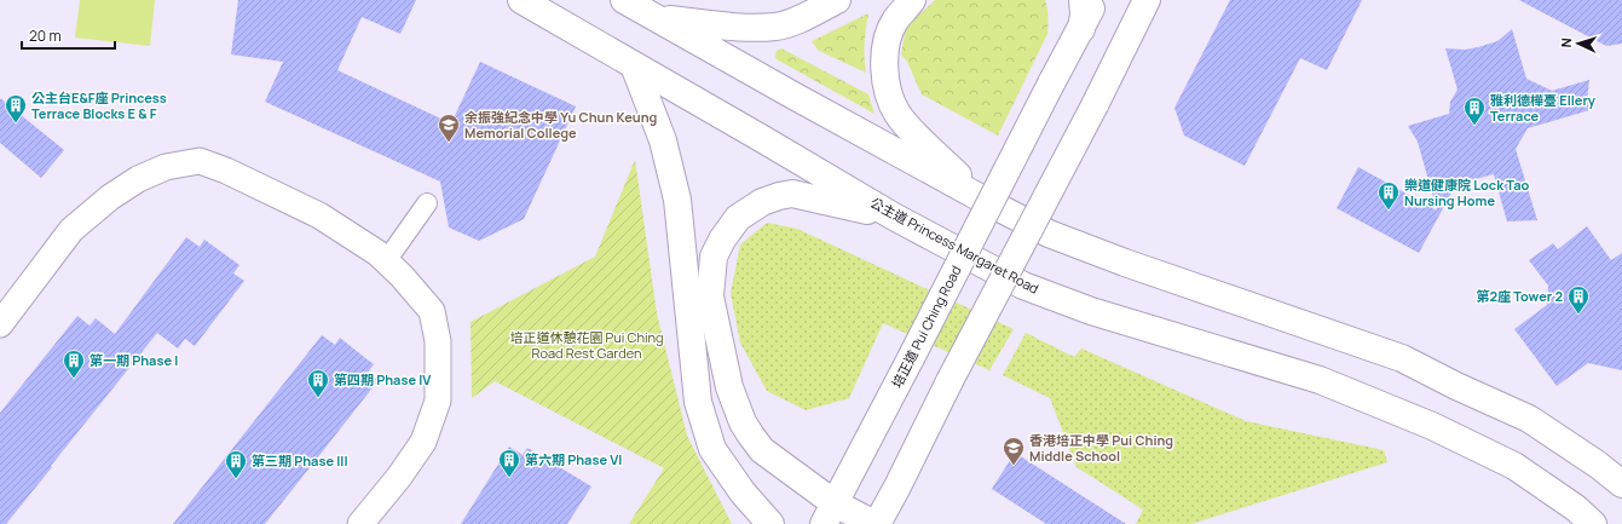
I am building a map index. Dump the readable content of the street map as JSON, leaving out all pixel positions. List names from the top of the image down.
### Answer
{
  "streets": {
    "main road": ["公主道 Princess Margaret Road", "培正道 Pui Ching Road"]
  },
  "parks": ["培正道休憩花園 Pui Ching Road Rest Garden"],
  "places": {
    "building": [
      "公主台E&F座 Princess Terrace Blocks E & F",
      "雅利德樺臺 Ellery Terrace",
      "樂道健康院 Lock Tao Nursing Home",
      "第2座 Tower 2",
      "第一期 Phase I",
      "第四期 Phase IV",
      "第六期 Phase VI",
      "第三期 Phase III"
    ],
    "school or university": ["余振強紀念中學 Yu Chun Keung Memorial College", "香港培正中學 Pui Ching Middle School"]
  },
  "scale_bar": "20 m",
  "north": "left"
}
